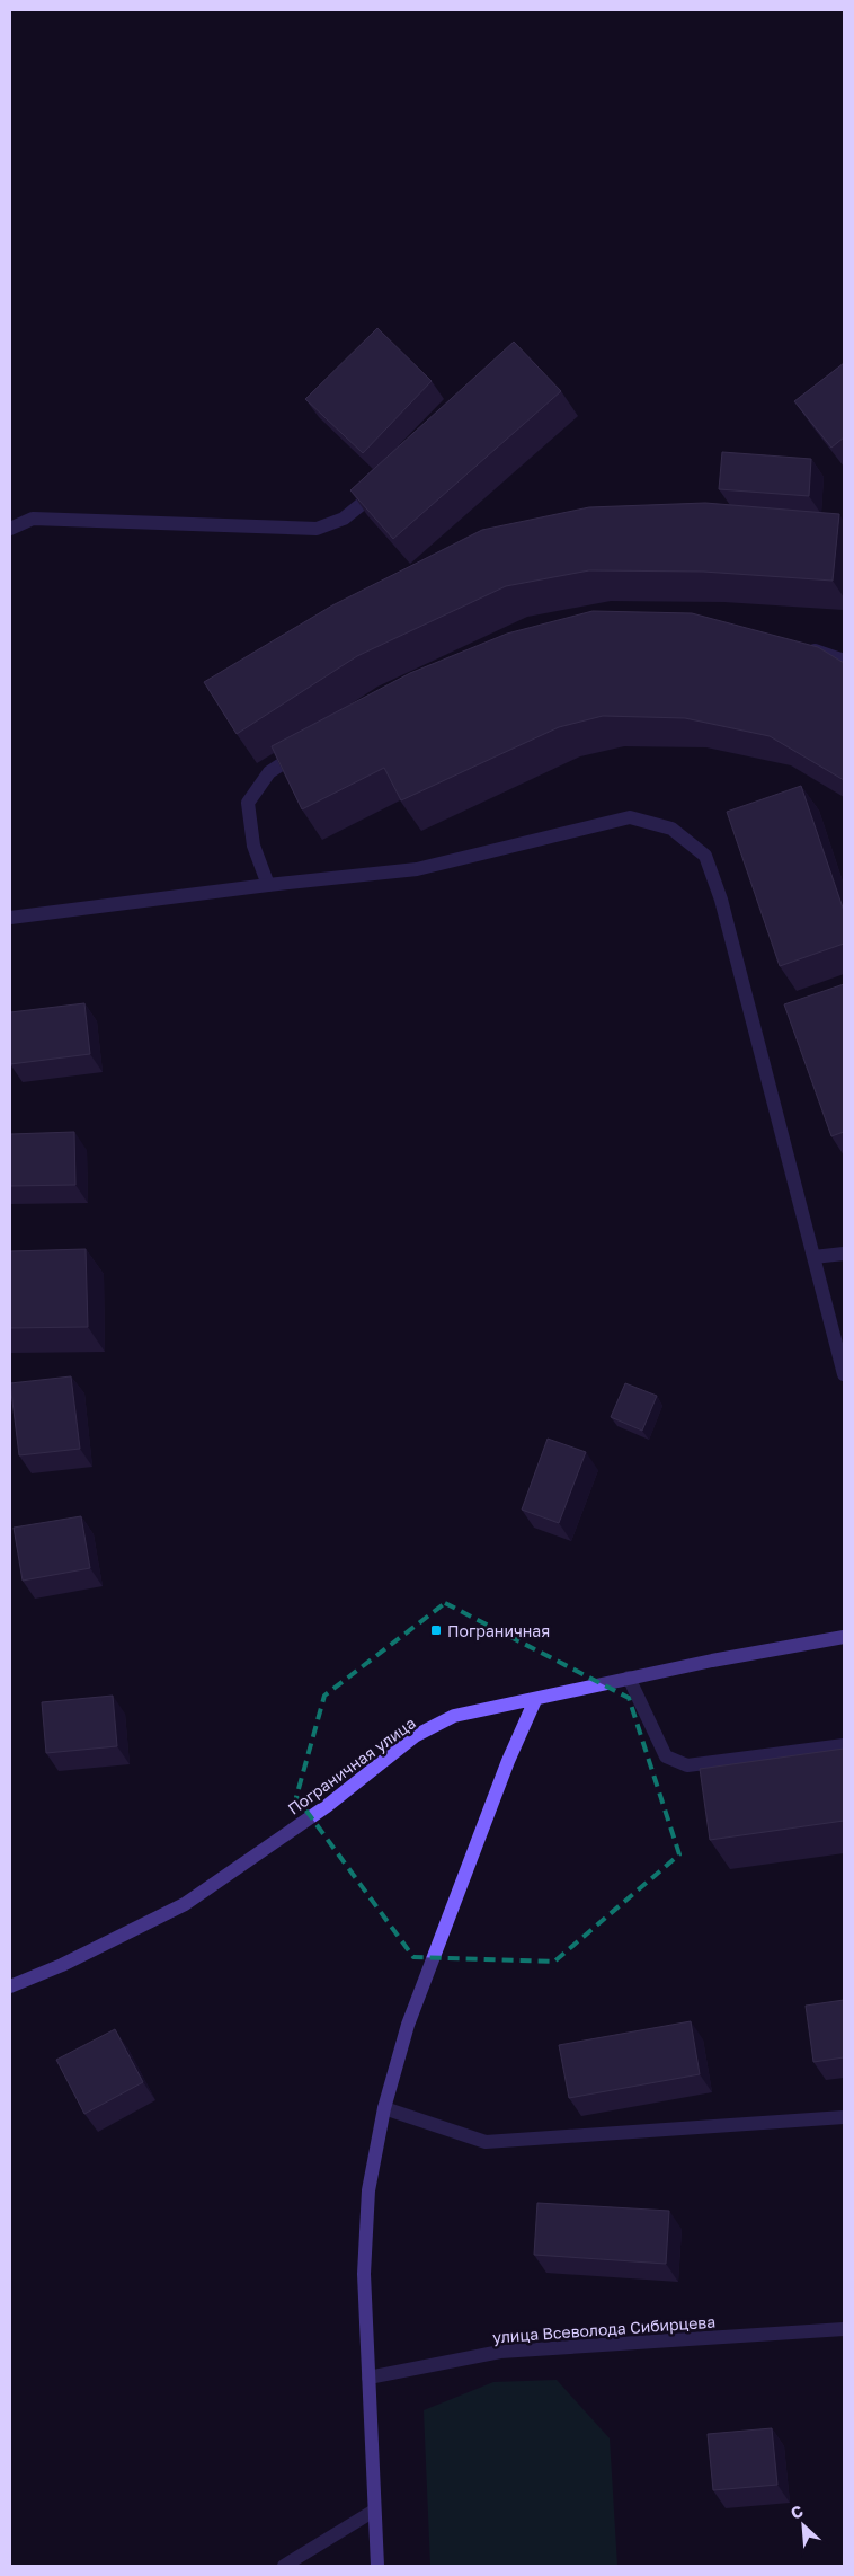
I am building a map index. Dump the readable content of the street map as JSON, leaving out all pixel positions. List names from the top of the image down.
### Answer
{
  "streets": {
    "main road": ["Пограничная улица"],
    "street": ["улица Всеволода Сибирцева"]
  },
  "places": {
    "transit": ["Пограничная"]
  },
  "north": "top left"
}
